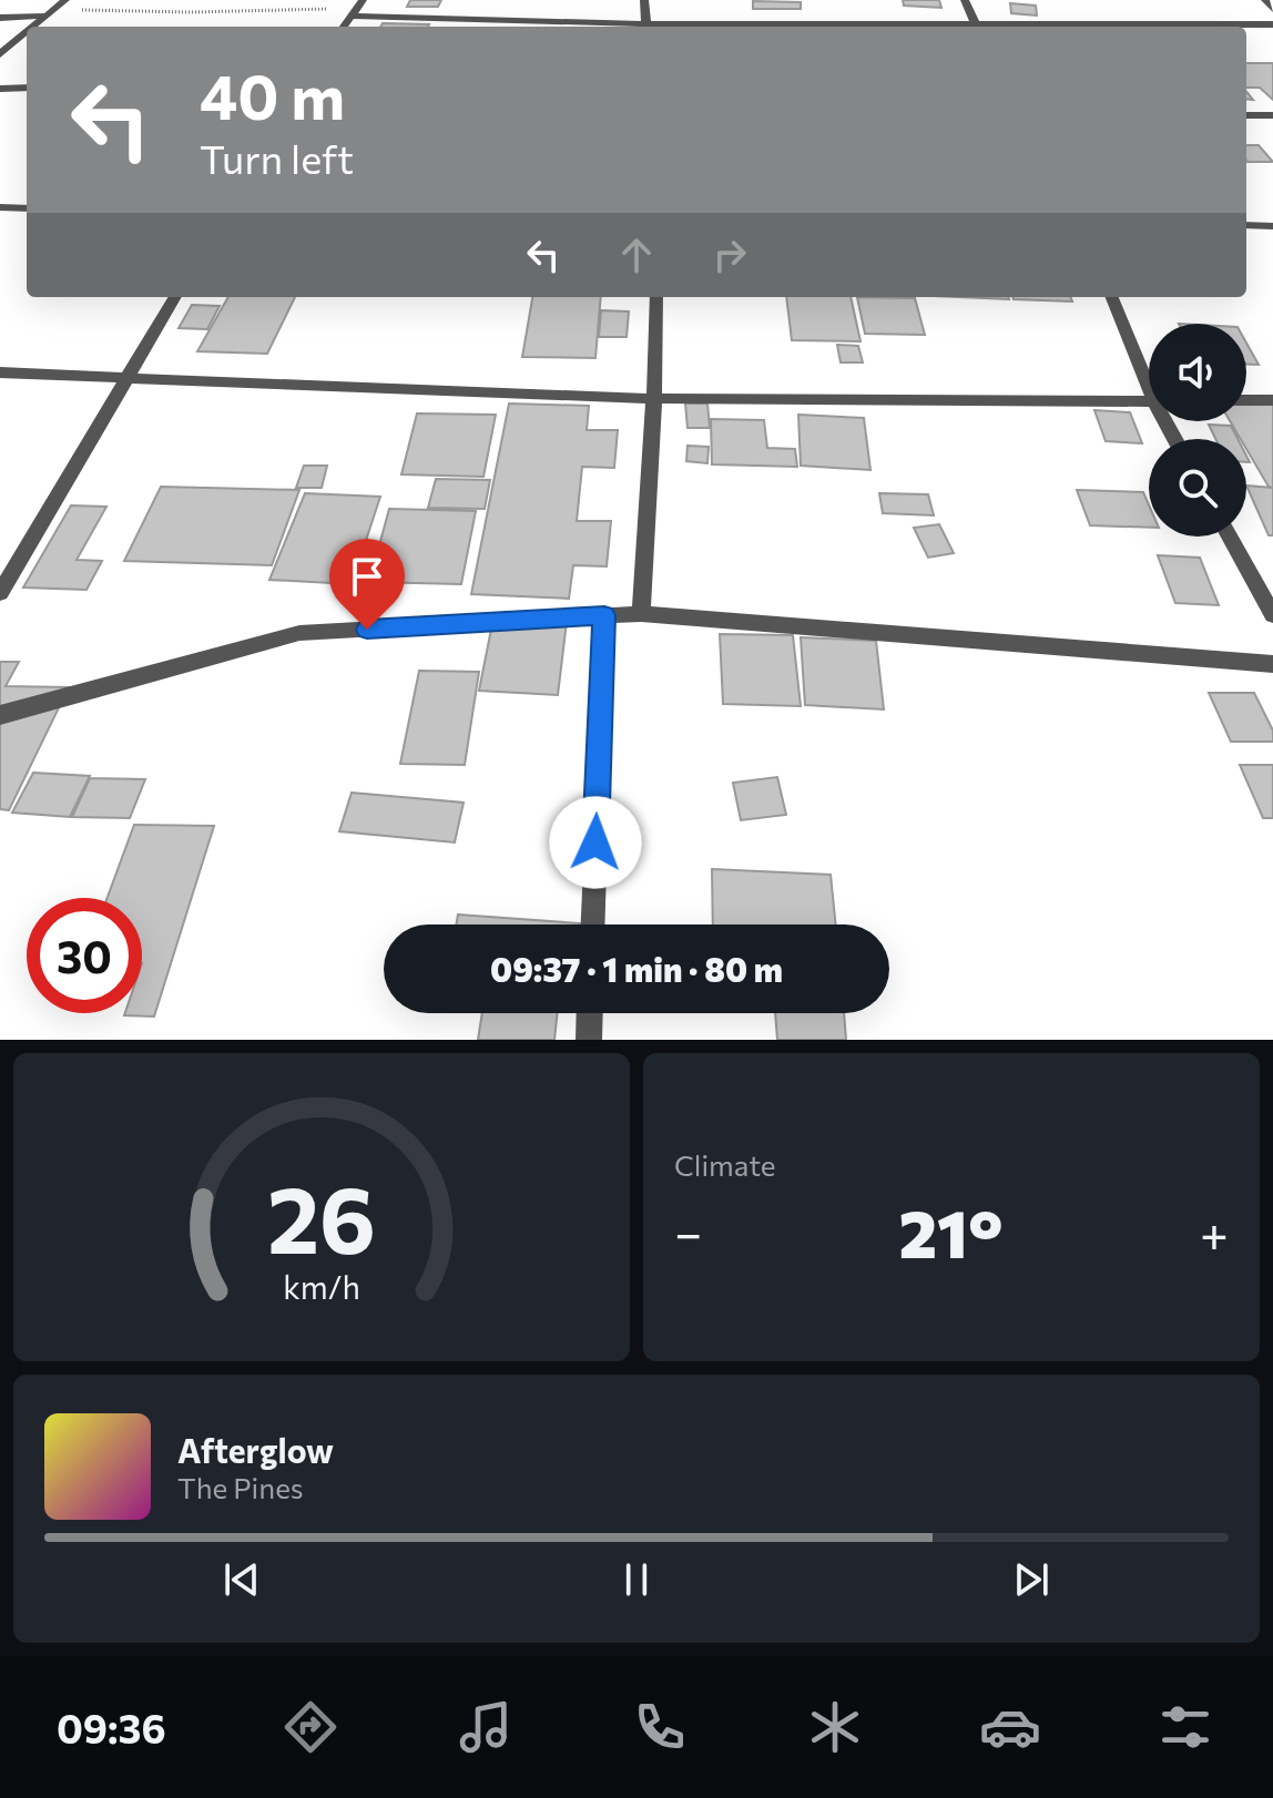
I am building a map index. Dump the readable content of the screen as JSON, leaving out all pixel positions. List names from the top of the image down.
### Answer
{
  "page": {
    "turn": ["40 m", "Turn left"],
    "limit": "30",
    "trip": "09:37 · 1 min · 80 m",
    "tile": "Climate",
    "heat": ["−", "21°", "+"],
    "song": ["Afterglow", "The Pines"],
    "tabs": "09:36",
    "gauge": ["26", "km/h"]
  }
}
